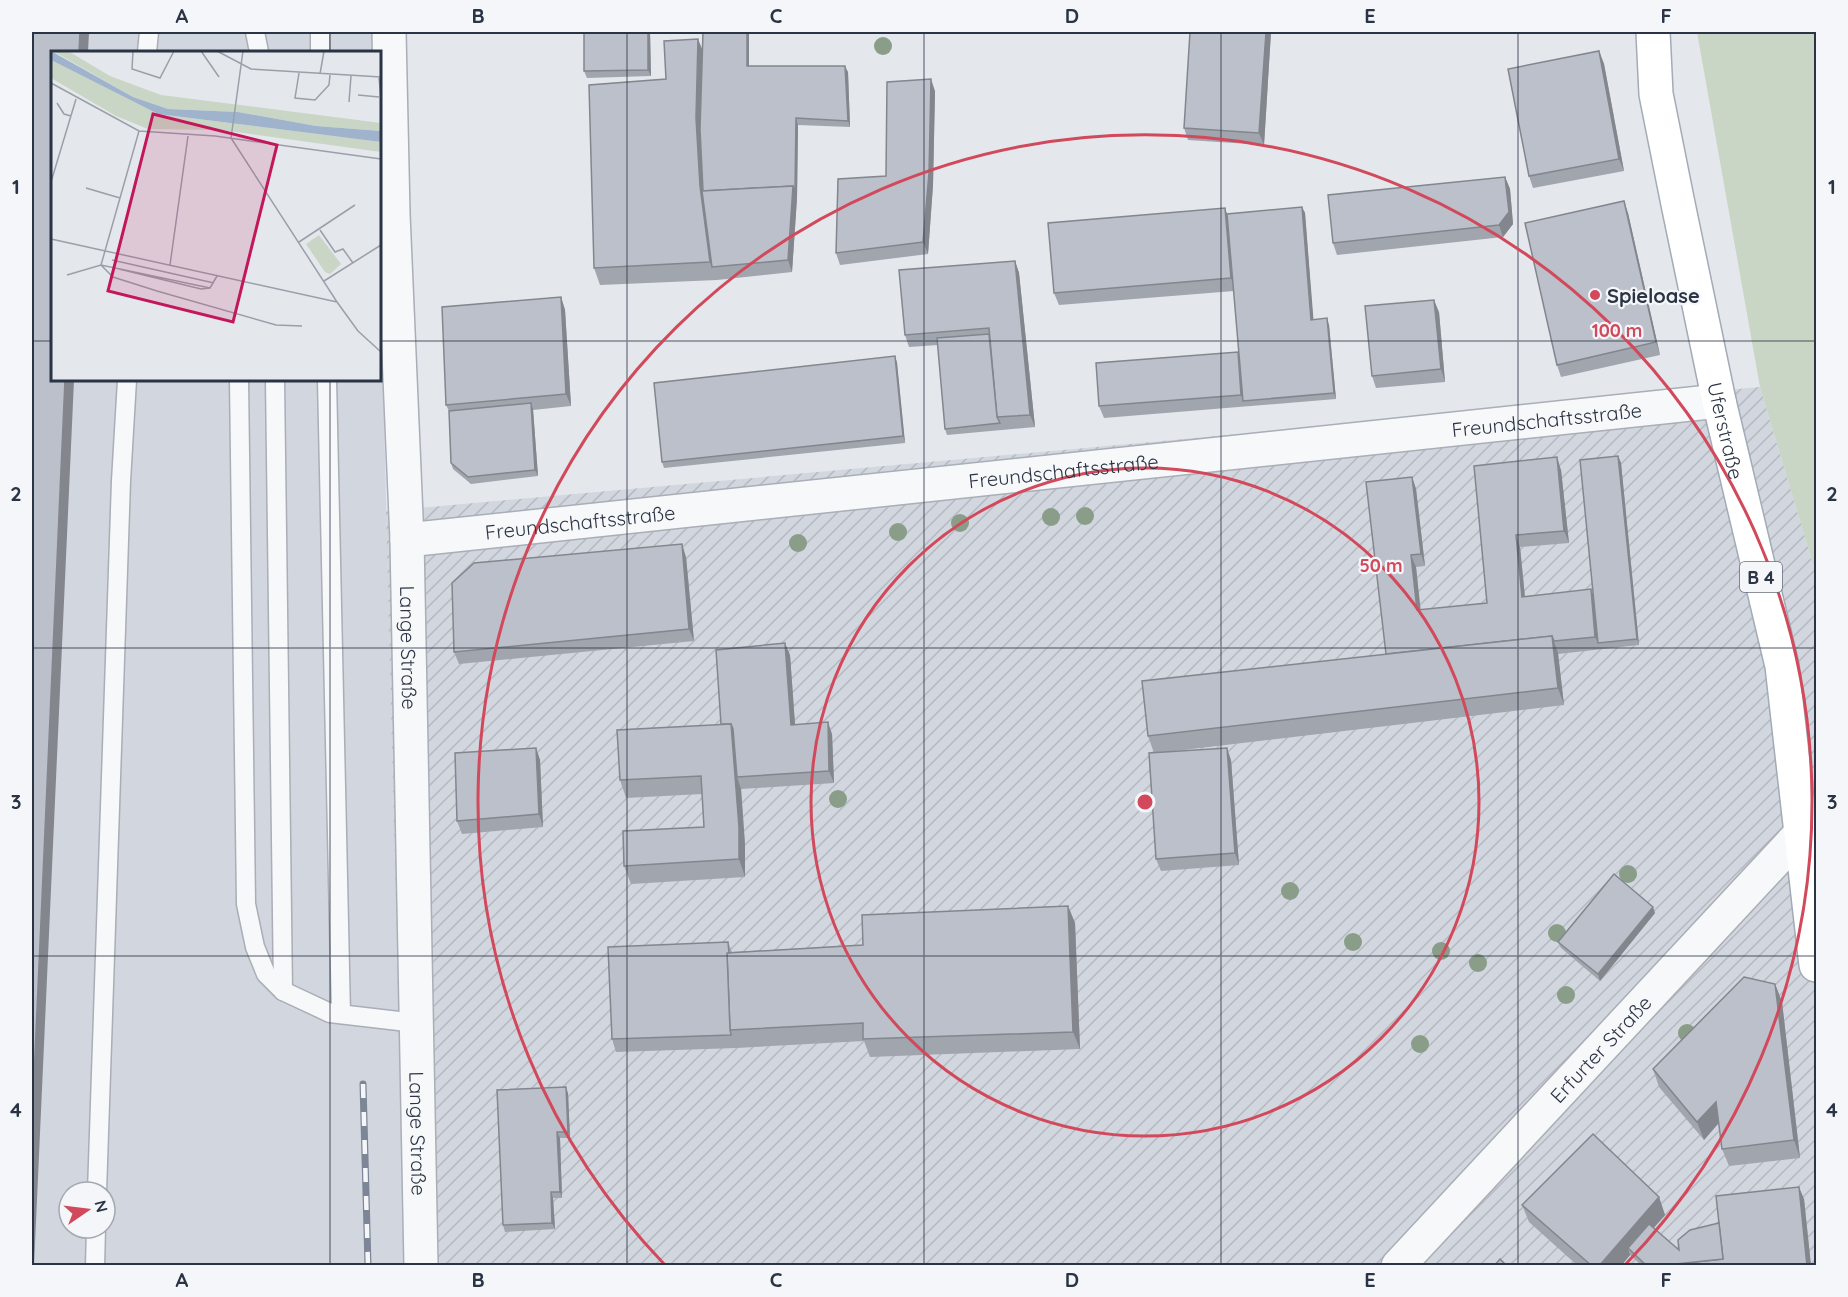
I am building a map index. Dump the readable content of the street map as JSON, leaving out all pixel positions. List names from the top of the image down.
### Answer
{
  "streets": {
    "main road": ["Uferstraße", "B 4"],
    "street": ["Freundschaftsstraße", "Lange Straße", "Erfurter Straße"]
  },
  "crossings": [
    ["Freundschaftsstraße", "Uferstraße"],
    ["Freundschaftsstraße", "Lange Straße"],
    ["Uferstraße", "B 4"],
    ["Uferstraße", "Erfurter Straße"],
    ["B 4", "Erfurter Straße"]
  ],
  "places": ["Spieloase"],
  "north": "right",
  "grid": {
    "columns": [
      "A",
      "B",
      "C",
      "D",
      "E",
      "F"
    ],
    "rows": [
      "1",
      "2",
      "3",
      "4"
    ]
  },
  "rings": ["100 m", "50 m"]
}
